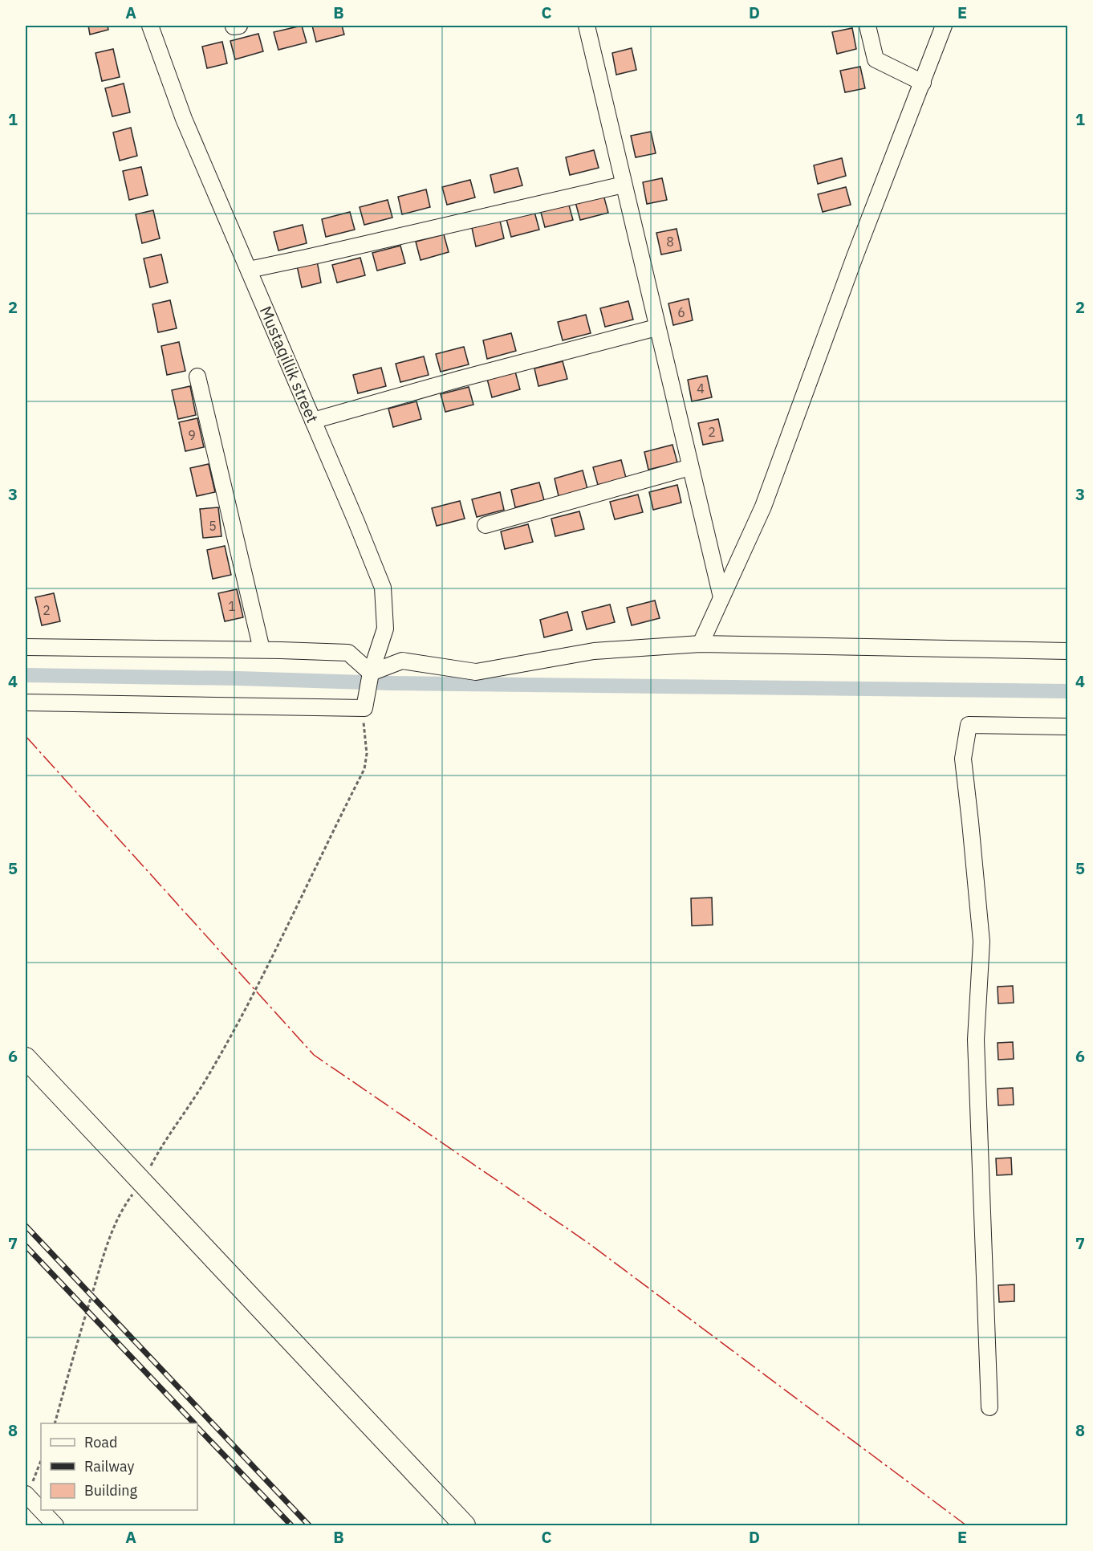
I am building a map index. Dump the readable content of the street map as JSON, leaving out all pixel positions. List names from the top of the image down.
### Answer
{
  "streets": {
    "street": ["Mustaqillik street"]
  },
  "house_numbers": [
    "8",
    "6",
    "4",
    "2",
    "9",
    "5",
    "1",
    "2"
  ],
  "legend": ["Road", "Railway", "Building"],
  "grid": {
    "columns": [
      "A",
      "B",
      "C",
      "D",
      "E"
    ],
    "rows": [
      "1",
      "2",
      "3",
      "4",
      "5",
      "6",
      "7",
      "8"
    ]
  }
}
